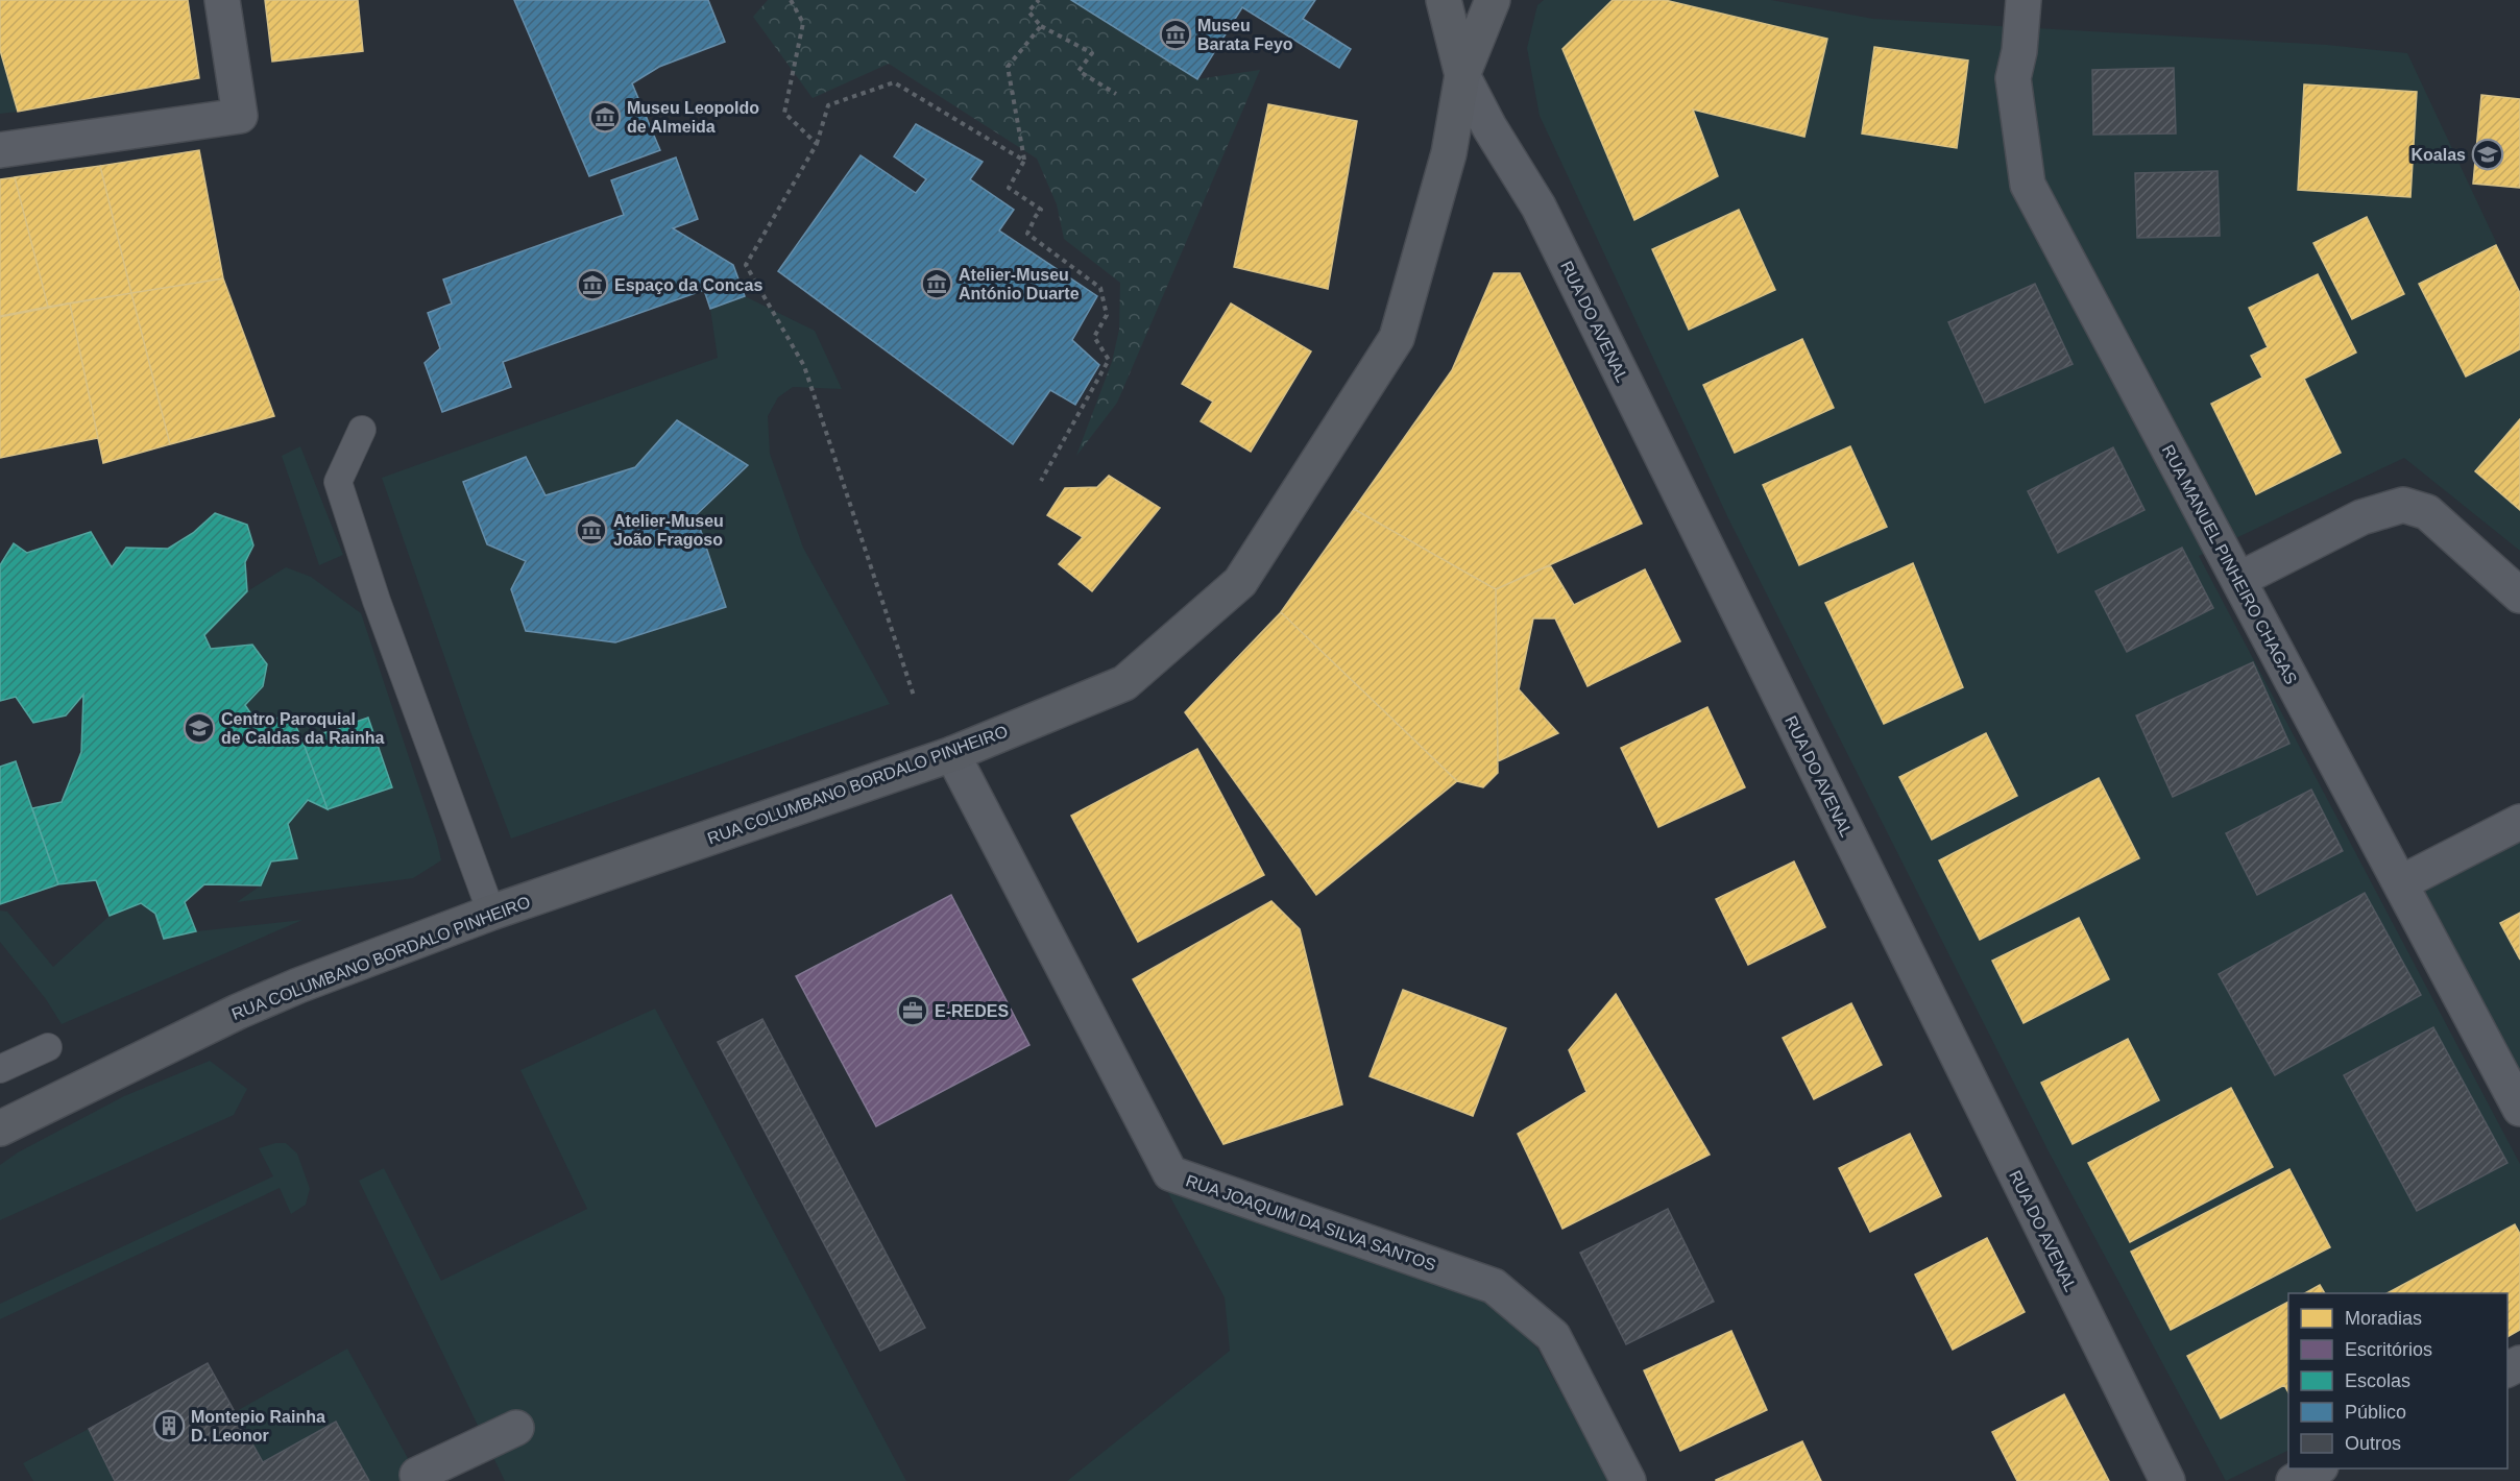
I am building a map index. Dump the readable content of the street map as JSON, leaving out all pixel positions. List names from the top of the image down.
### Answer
{
  "streets": {
    "main road": ["RUA DO AVENAL", "RUA COLUMBANO BORDALO PINHEIRO"],
    "street": ["RUA MANUEL PINHEIRO CHAGAS", "RUA JOAQUIM DA SILVA SANTOS"]
  },
  "crossings": [
    ["RUA DO AVENAL", "RUA COLUMBANO BORDALO PINHEIRO"],
    ["RUA COLUMBANO BORDALO PINHEIRO", "RUA JOAQUIM DA SILVA SANTOS"]
  ],
  "places": {
    "museum": [
      "Museu Barata Feyo",
      "Museu Leopoldo de Almeida",
      "Atelier-Museu António Duarte",
      "Espaço da Concas",
      "Atelier-Museu João Fragoso"
    ],
    "school or university": ["Koalas", "Centro Paroquial de Caldas da Rainha"],
    "office": ["E-REDES"],
    "building": ["Montepio Rainha D. Leonor"]
  },
  "legend": [
    "Moradias",
    "Escritórios",
    "Escolas",
    "Público",
    "Outros"
  ]
}
